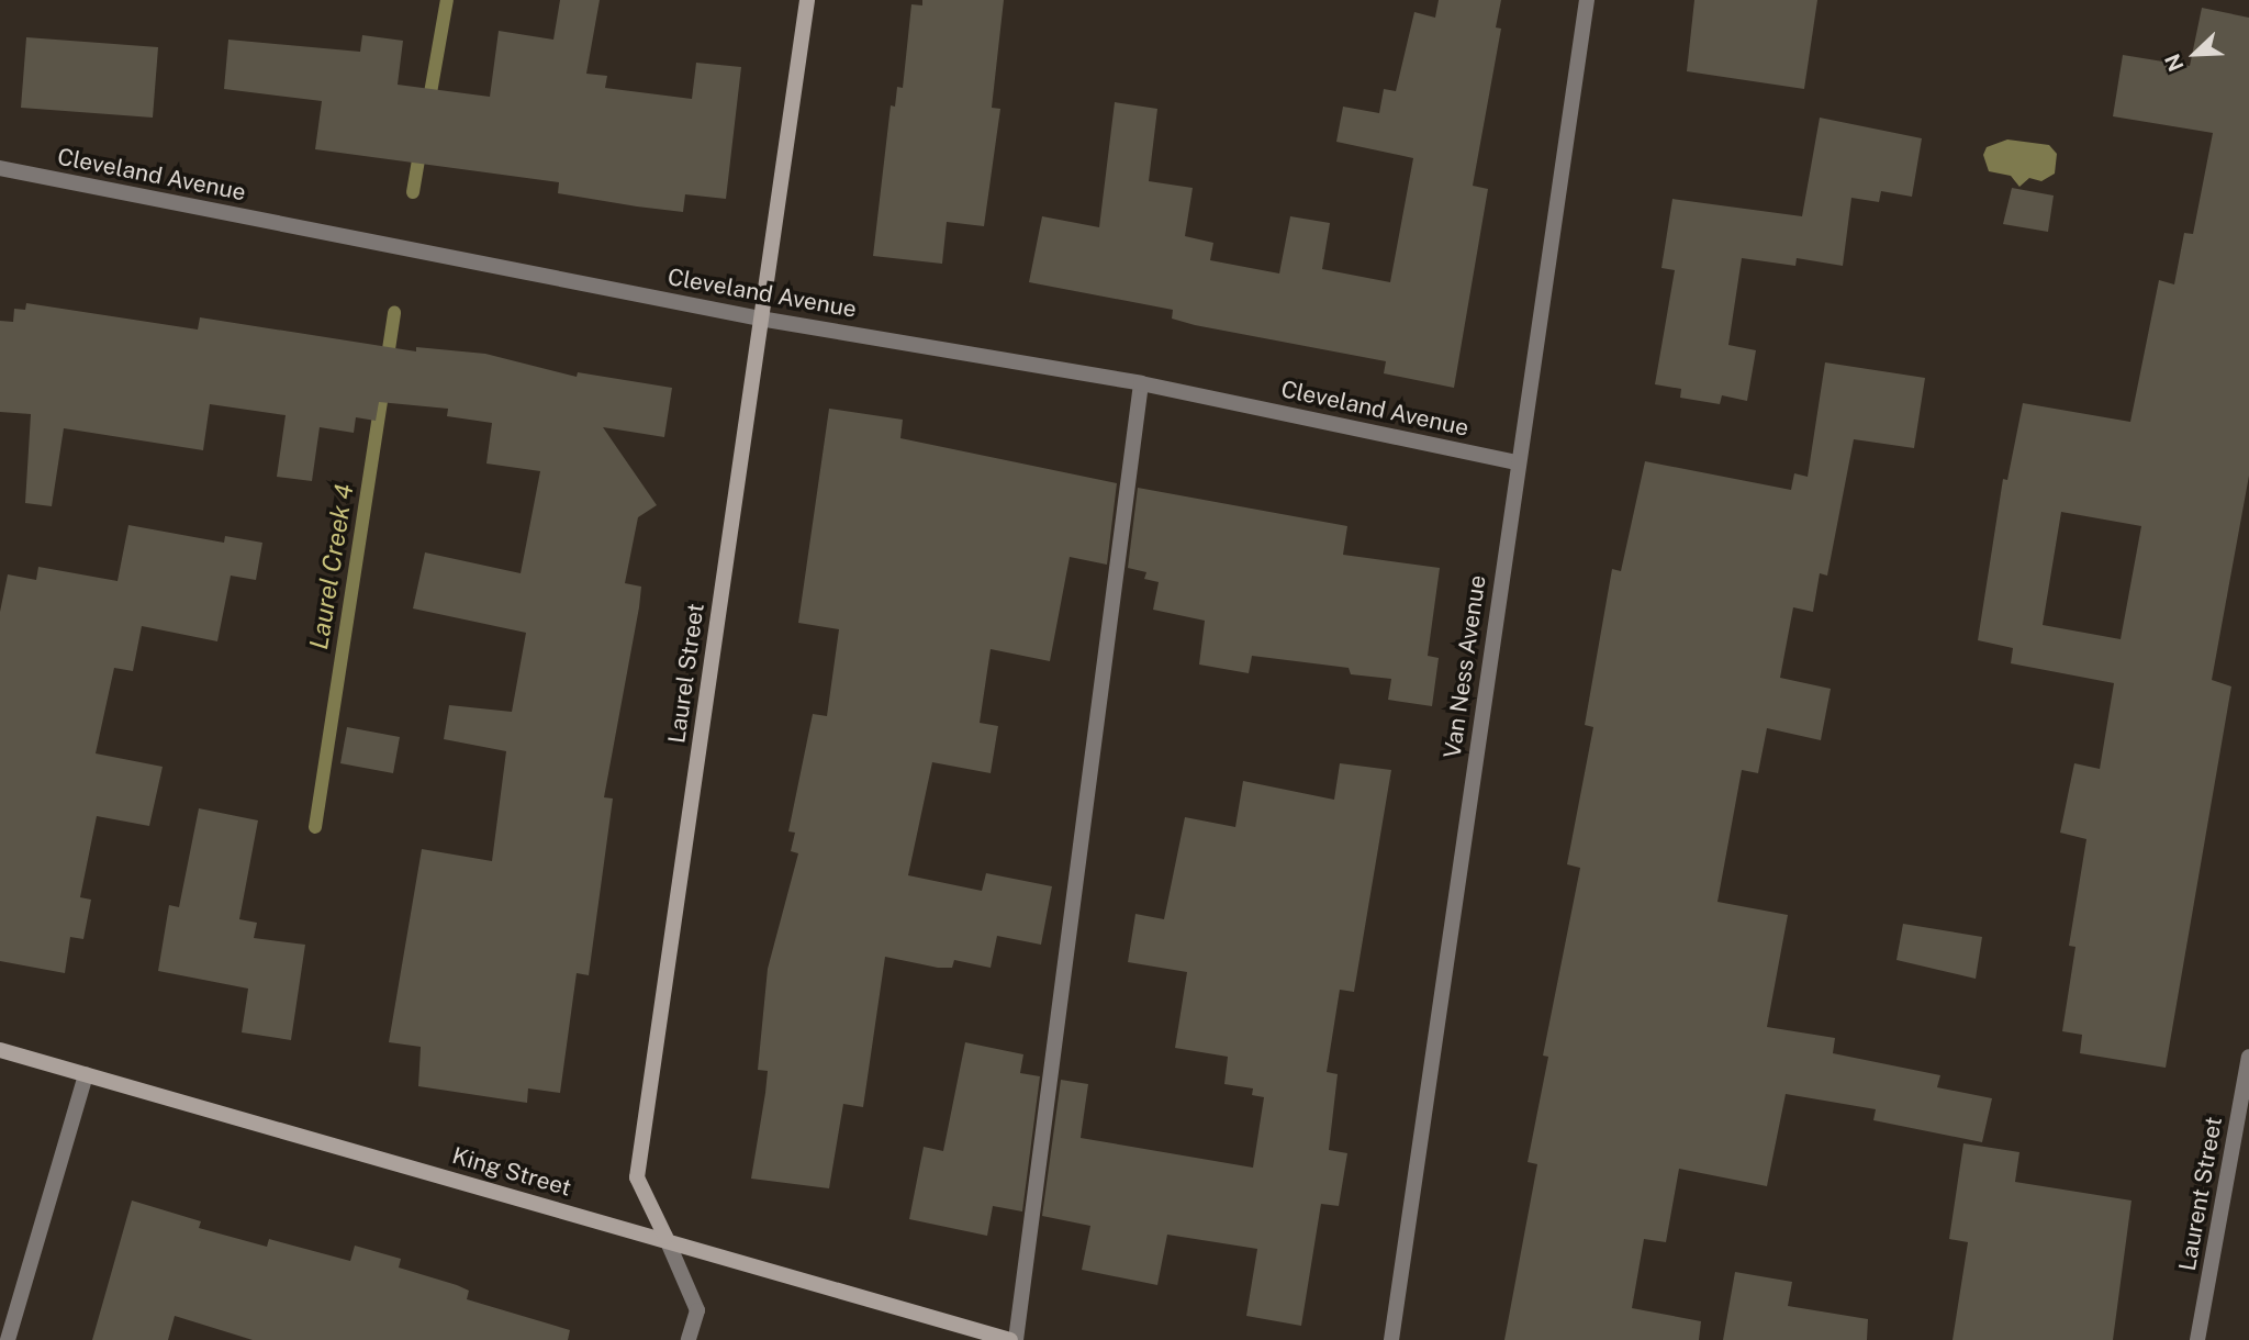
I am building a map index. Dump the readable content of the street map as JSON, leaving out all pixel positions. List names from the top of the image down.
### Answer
{
  "streets": {
    "street": [
      "Cleveland Avenue",
      "Van Ness Avenue",
      "Laurel Street",
      "King Street",
      "Laurent Street"
    ]
  },
  "crossings": [
    ["Cleveland Avenue", "Van Ness Avenue"],
    ["Cleveland Avenue", "Laurel Street"],
    ["Laurel Street", "King Street"]
  ],
  "water": ["Laurel Creek 4"],
  "north": "bottom left"
}
